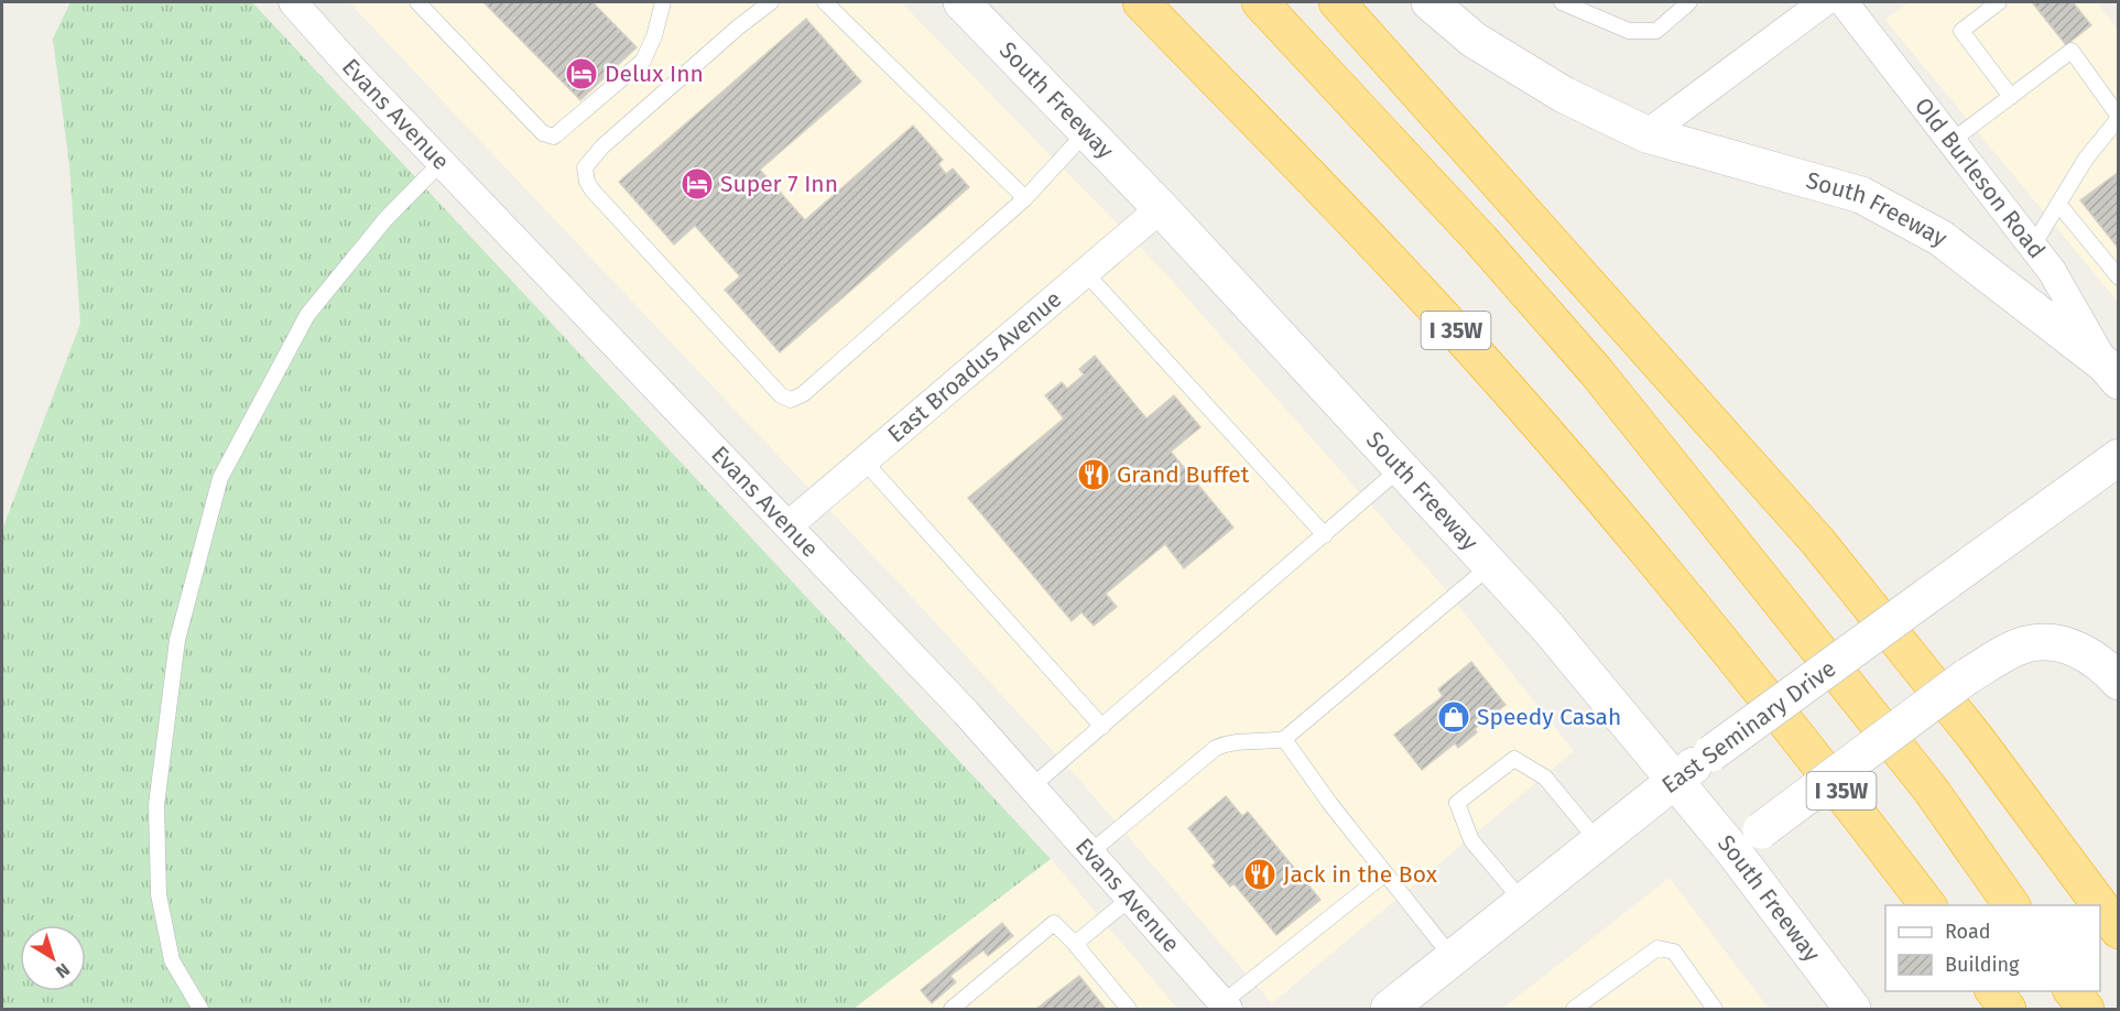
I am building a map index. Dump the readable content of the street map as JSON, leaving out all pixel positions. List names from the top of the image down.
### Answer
{
  "streets": {
    "highway": ["I 35W"],
    "main road": ["South Freeway", "East Seminary Drive"],
    "street": ["Evans Avenue", "Old Burleson Road", "East Broadus Avenue"]
  },
  "crossings": [
    ["South Freeway", "Old Burleson Road"],
    ["South Freeway", "East Broadus Avenue"],
    ["South Freeway", "East Seminary Drive"],
    ["Evans Avenue", "East Broadus Avenue"]
  ],
  "places": {
    "hotel": ["Delux Inn", "Super 7 Inn"],
    "restaurant": ["Grand Buffet", "Jack in the Box"],
    "shop": ["Speedy Casah"]
  },
  "legend": ["Road", "Building"],
  "north": "bottom right"
}
